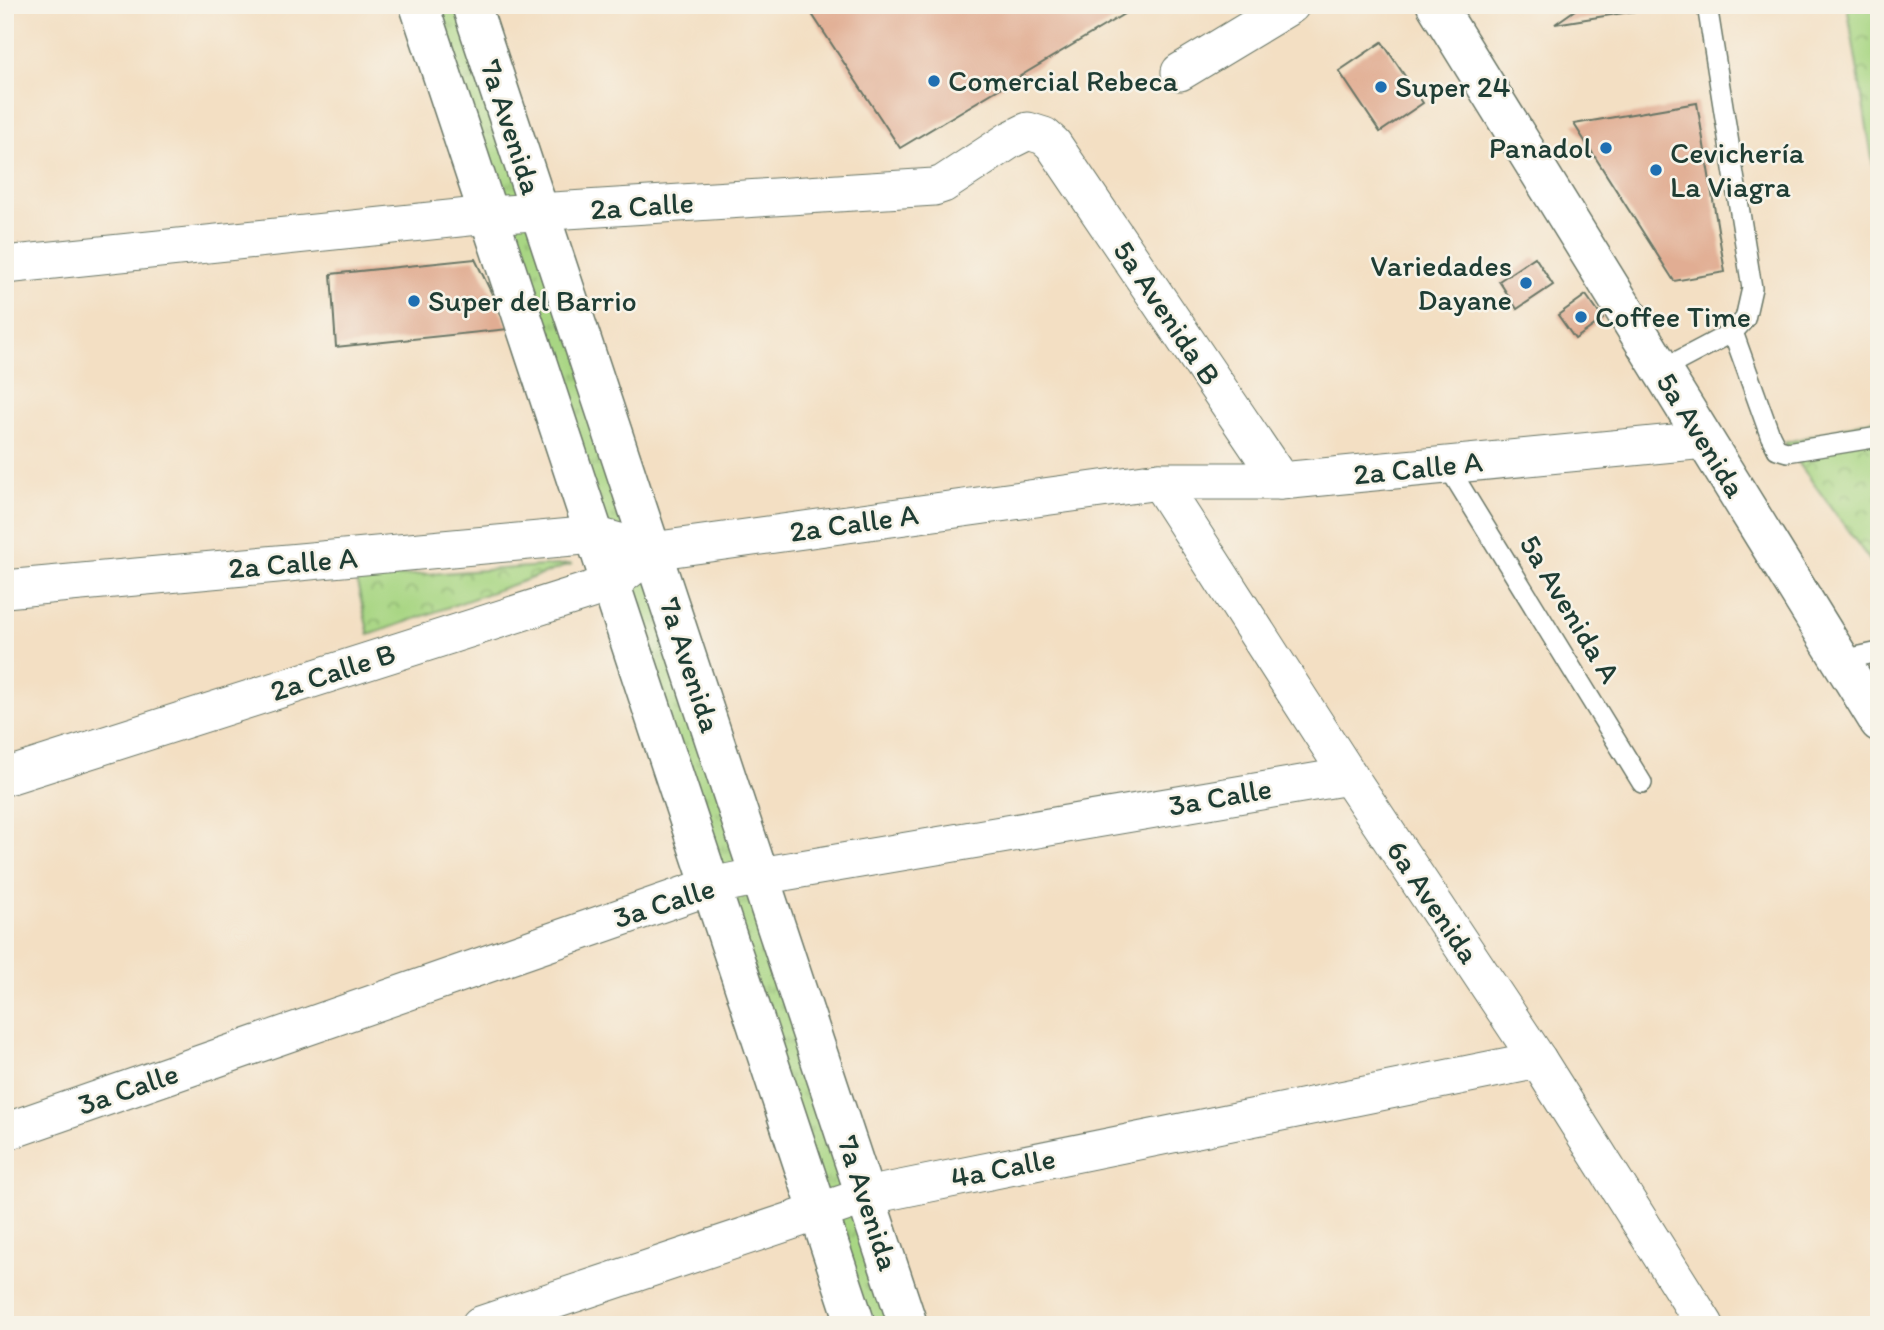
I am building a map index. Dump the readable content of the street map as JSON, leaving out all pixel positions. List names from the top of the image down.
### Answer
{
  "streets": {
    "street": [
      "7a Avenida",
      "2a Calle",
      "5a Avenida B",
      "5a Avenida",
      "2a Calle A",
      "2a Calle B",
      "3a Calle",
      "6a Avenida",
      "4a Calle"
    ],
    "lane": ["5a Avenida A"]
  },
  "crossings": [
    ["7a Avenida", "2a Calle"],
    ["7a Avenida", "2a Calle A"],
    ["7a Avenida", "2a Calle B"],
    ["7a Avenida", "3a Calle"],
    ["7a Avenida", "4a Calle"],
    ["2a Calle", "5a Avenida B"],
    ["5a Avenida B", "2a Calle A"],
    ["5a Avenida", "2a Calle A"],
    ["2a Calle A", "5a Avenida A"],
    ["2a Calle A", "2a Calle B"],
    ["2a Calle A", "6a Avenida"],
    ["3a Calle", "6a Avenida"],
    ["6a Avenida", "4a Calle"]
  ],
  "places": [
    "Comercial Rebeca",
    "Super 24",
    "Panadol",
    "Cevichería La Viagra",
    "Variedades Dayane",
    "Super del Barrio",
    "Coffee Time"
  ]
}
